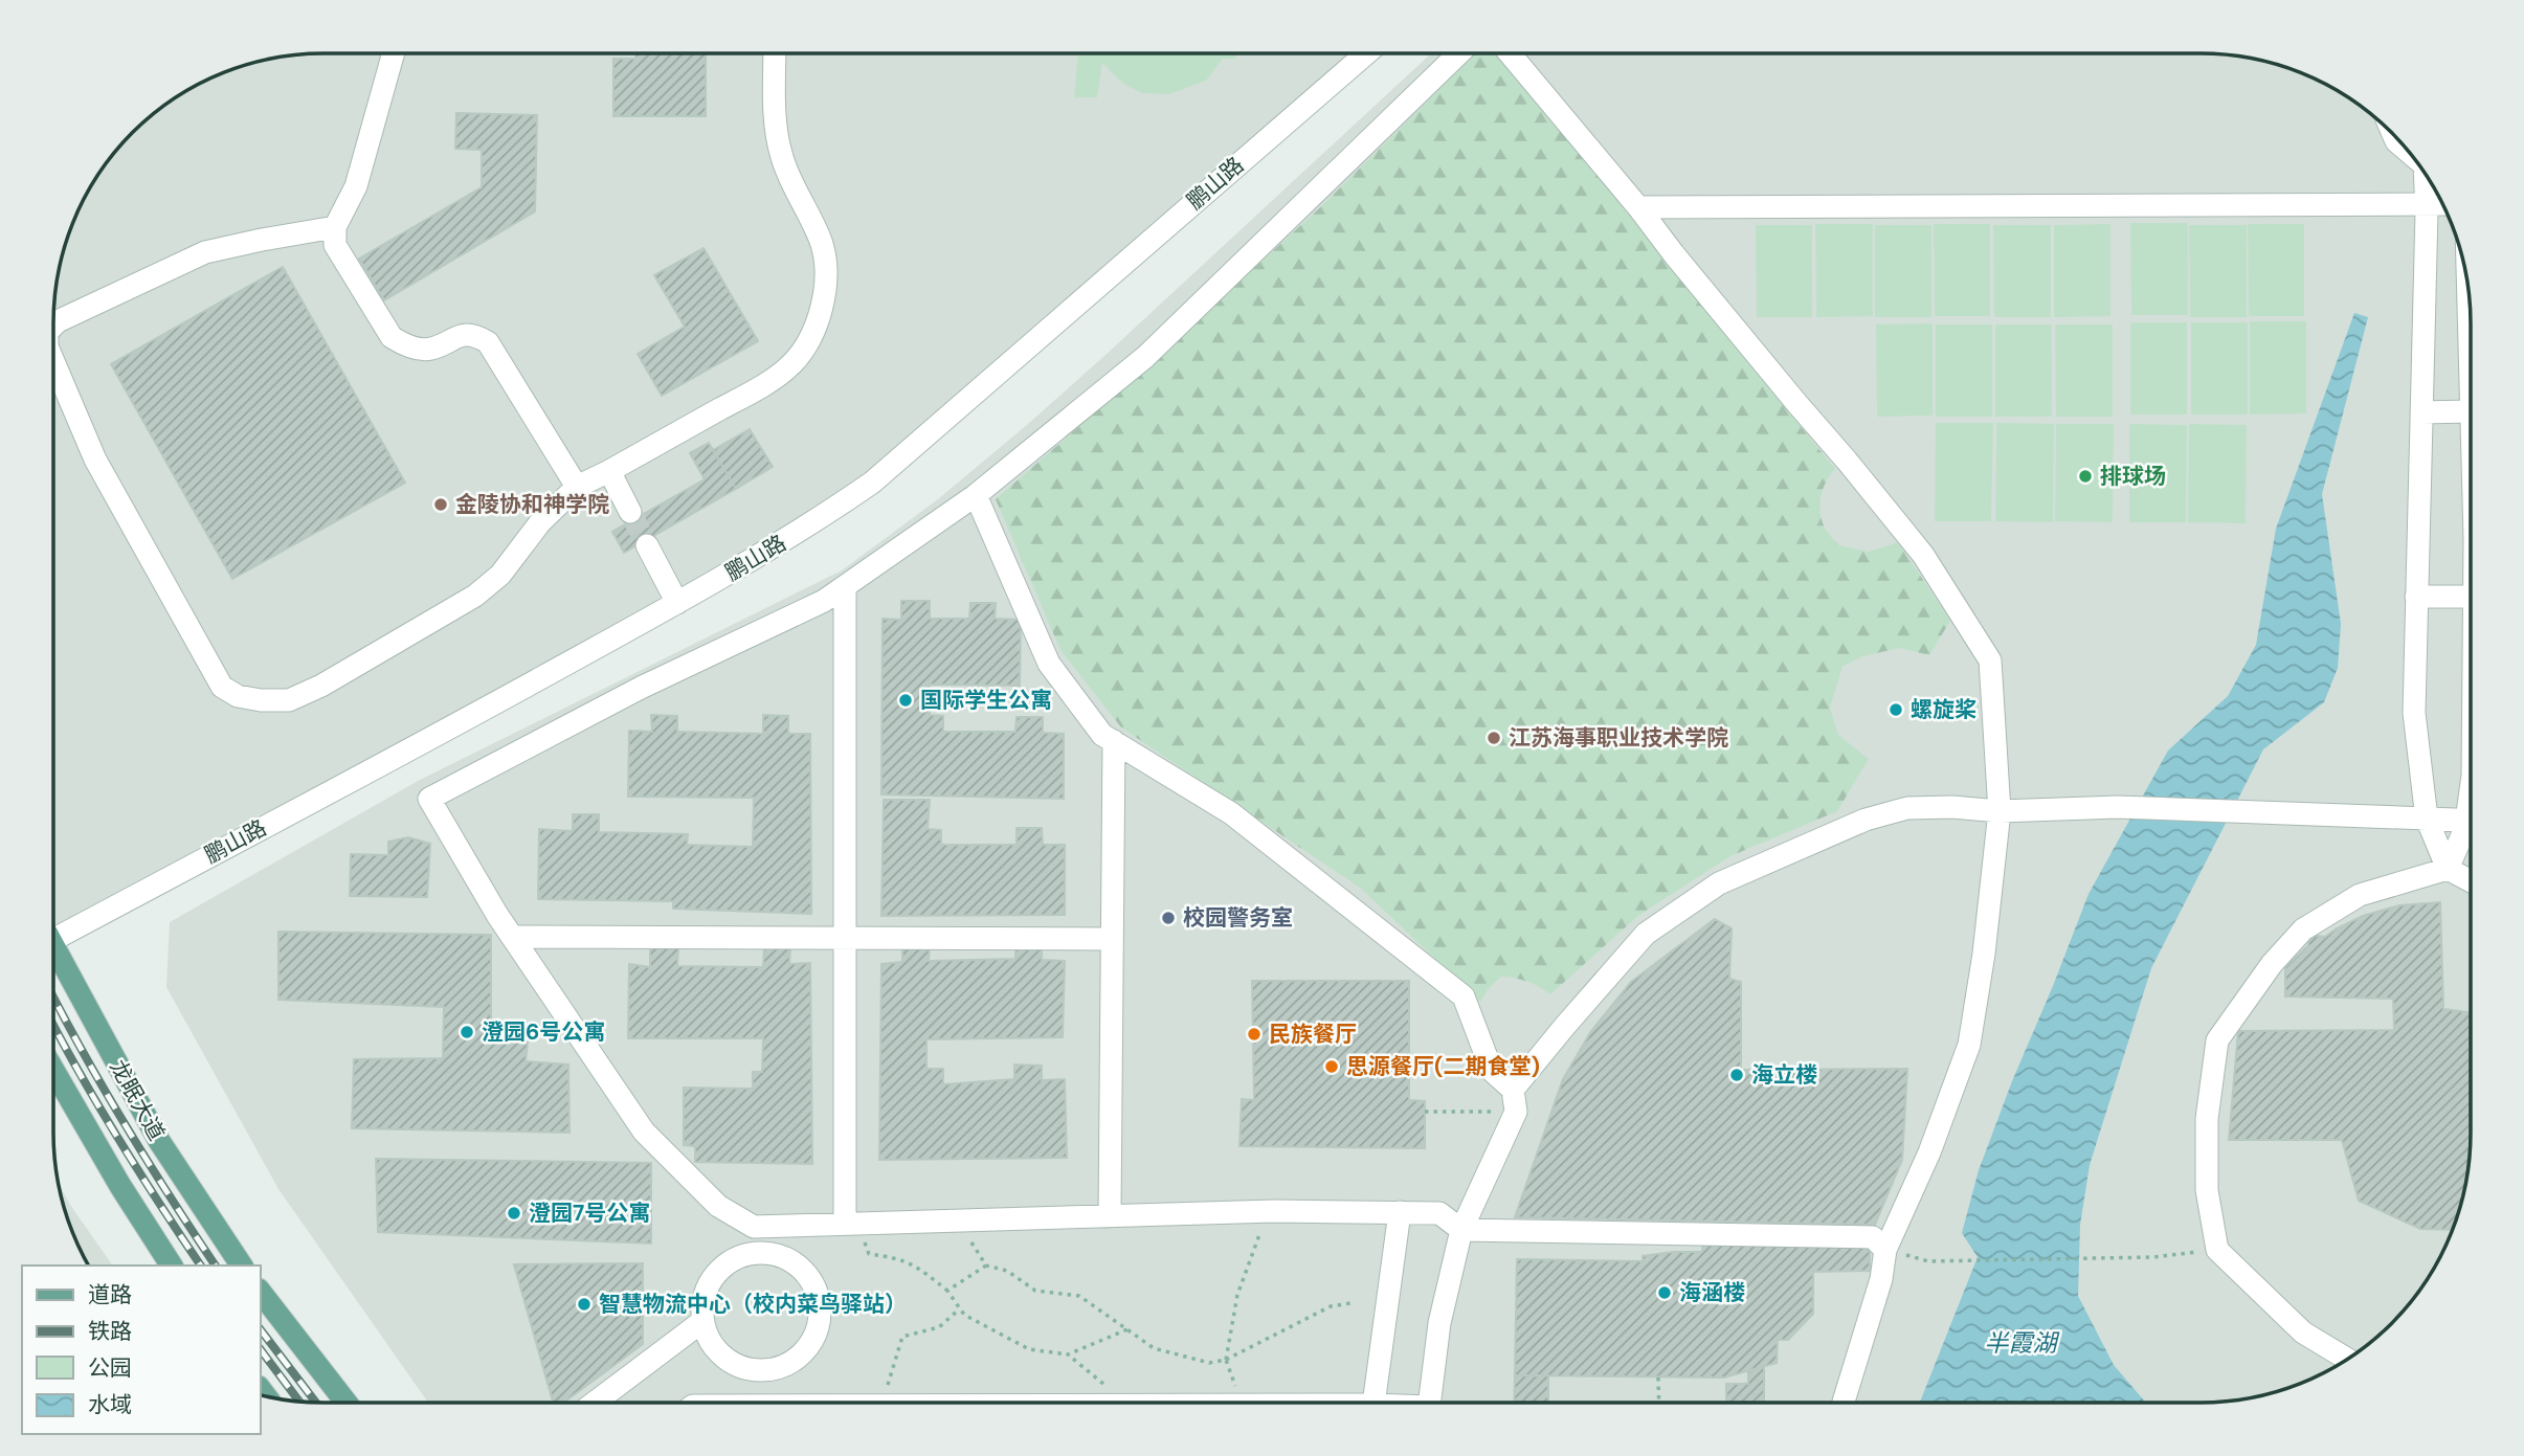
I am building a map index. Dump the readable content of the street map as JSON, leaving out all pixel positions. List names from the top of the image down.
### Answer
{
  "streets": {
    "main road": ["龙眠大道"],
    "street": ["鹏山路"]
  },
  "water": ["半霞湖"],
  "places": [
    "排球场",
    "金陵协和神学院",
    "国际学生公寓",
    "螺旋桨",
    "江苏海事职业技术学院",
    "校园警务室",
    "澄园6号公寓",
    "民族餐厅",
    "思源餐厅(二期食堂)",
    "海立楼",
    "澄园7号公寓",
    "海涵楼",
    "智慧物流中心（校内菜鸟驿站）"
  ],
  "legend": [
    "道路",
    "铁路",
    "公园",
    "水域"
  ]
}
